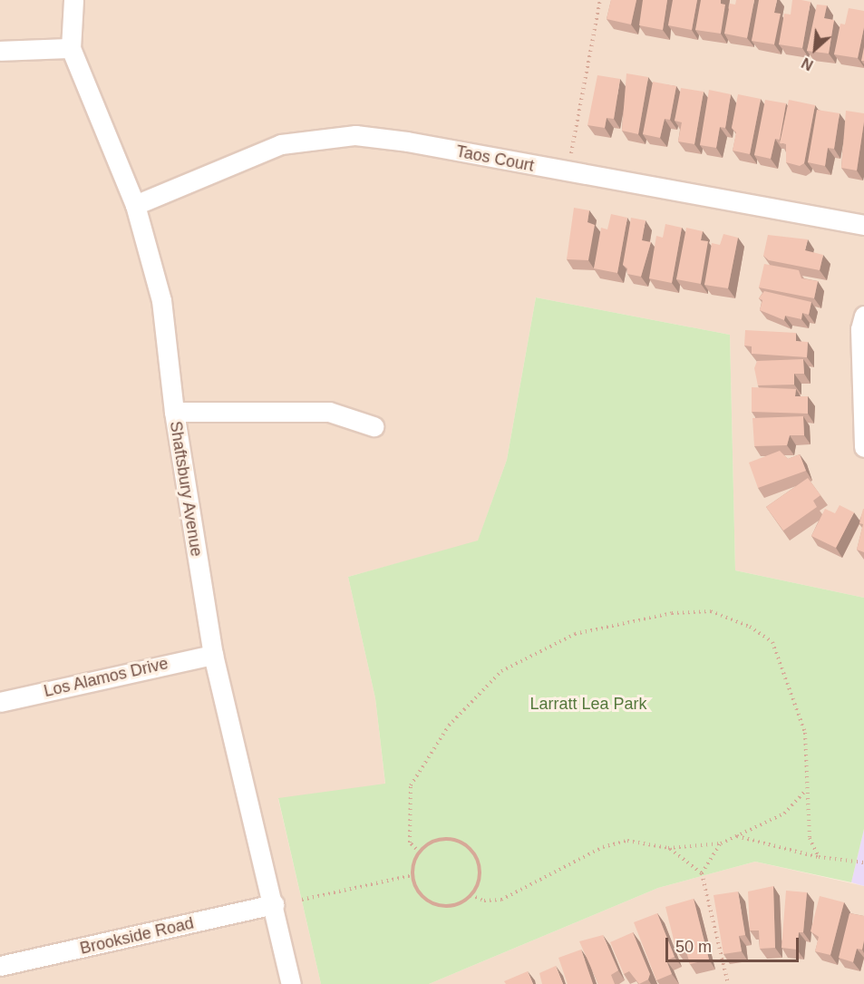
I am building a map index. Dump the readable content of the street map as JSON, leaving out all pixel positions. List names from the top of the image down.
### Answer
{
  "streets": {
    "street": [
      "Taos Court",
      "Shaftsbury Avenue",
      "Los Alamos Drive",
      "Brookside Road"
    ]
  },
  "crossings": [
    ["Taos Court", "Shaftsbury Avenue"],
    ["Shaftsbury Avenue", "Los Alamos Drive"],
    ["Shaftsbury Avenue", "Brookside Road"]
  ],
  "parks": ["Larratt Lea Park"],
  "scale_bar": "50 m",
  "north": "bottom left"
}
